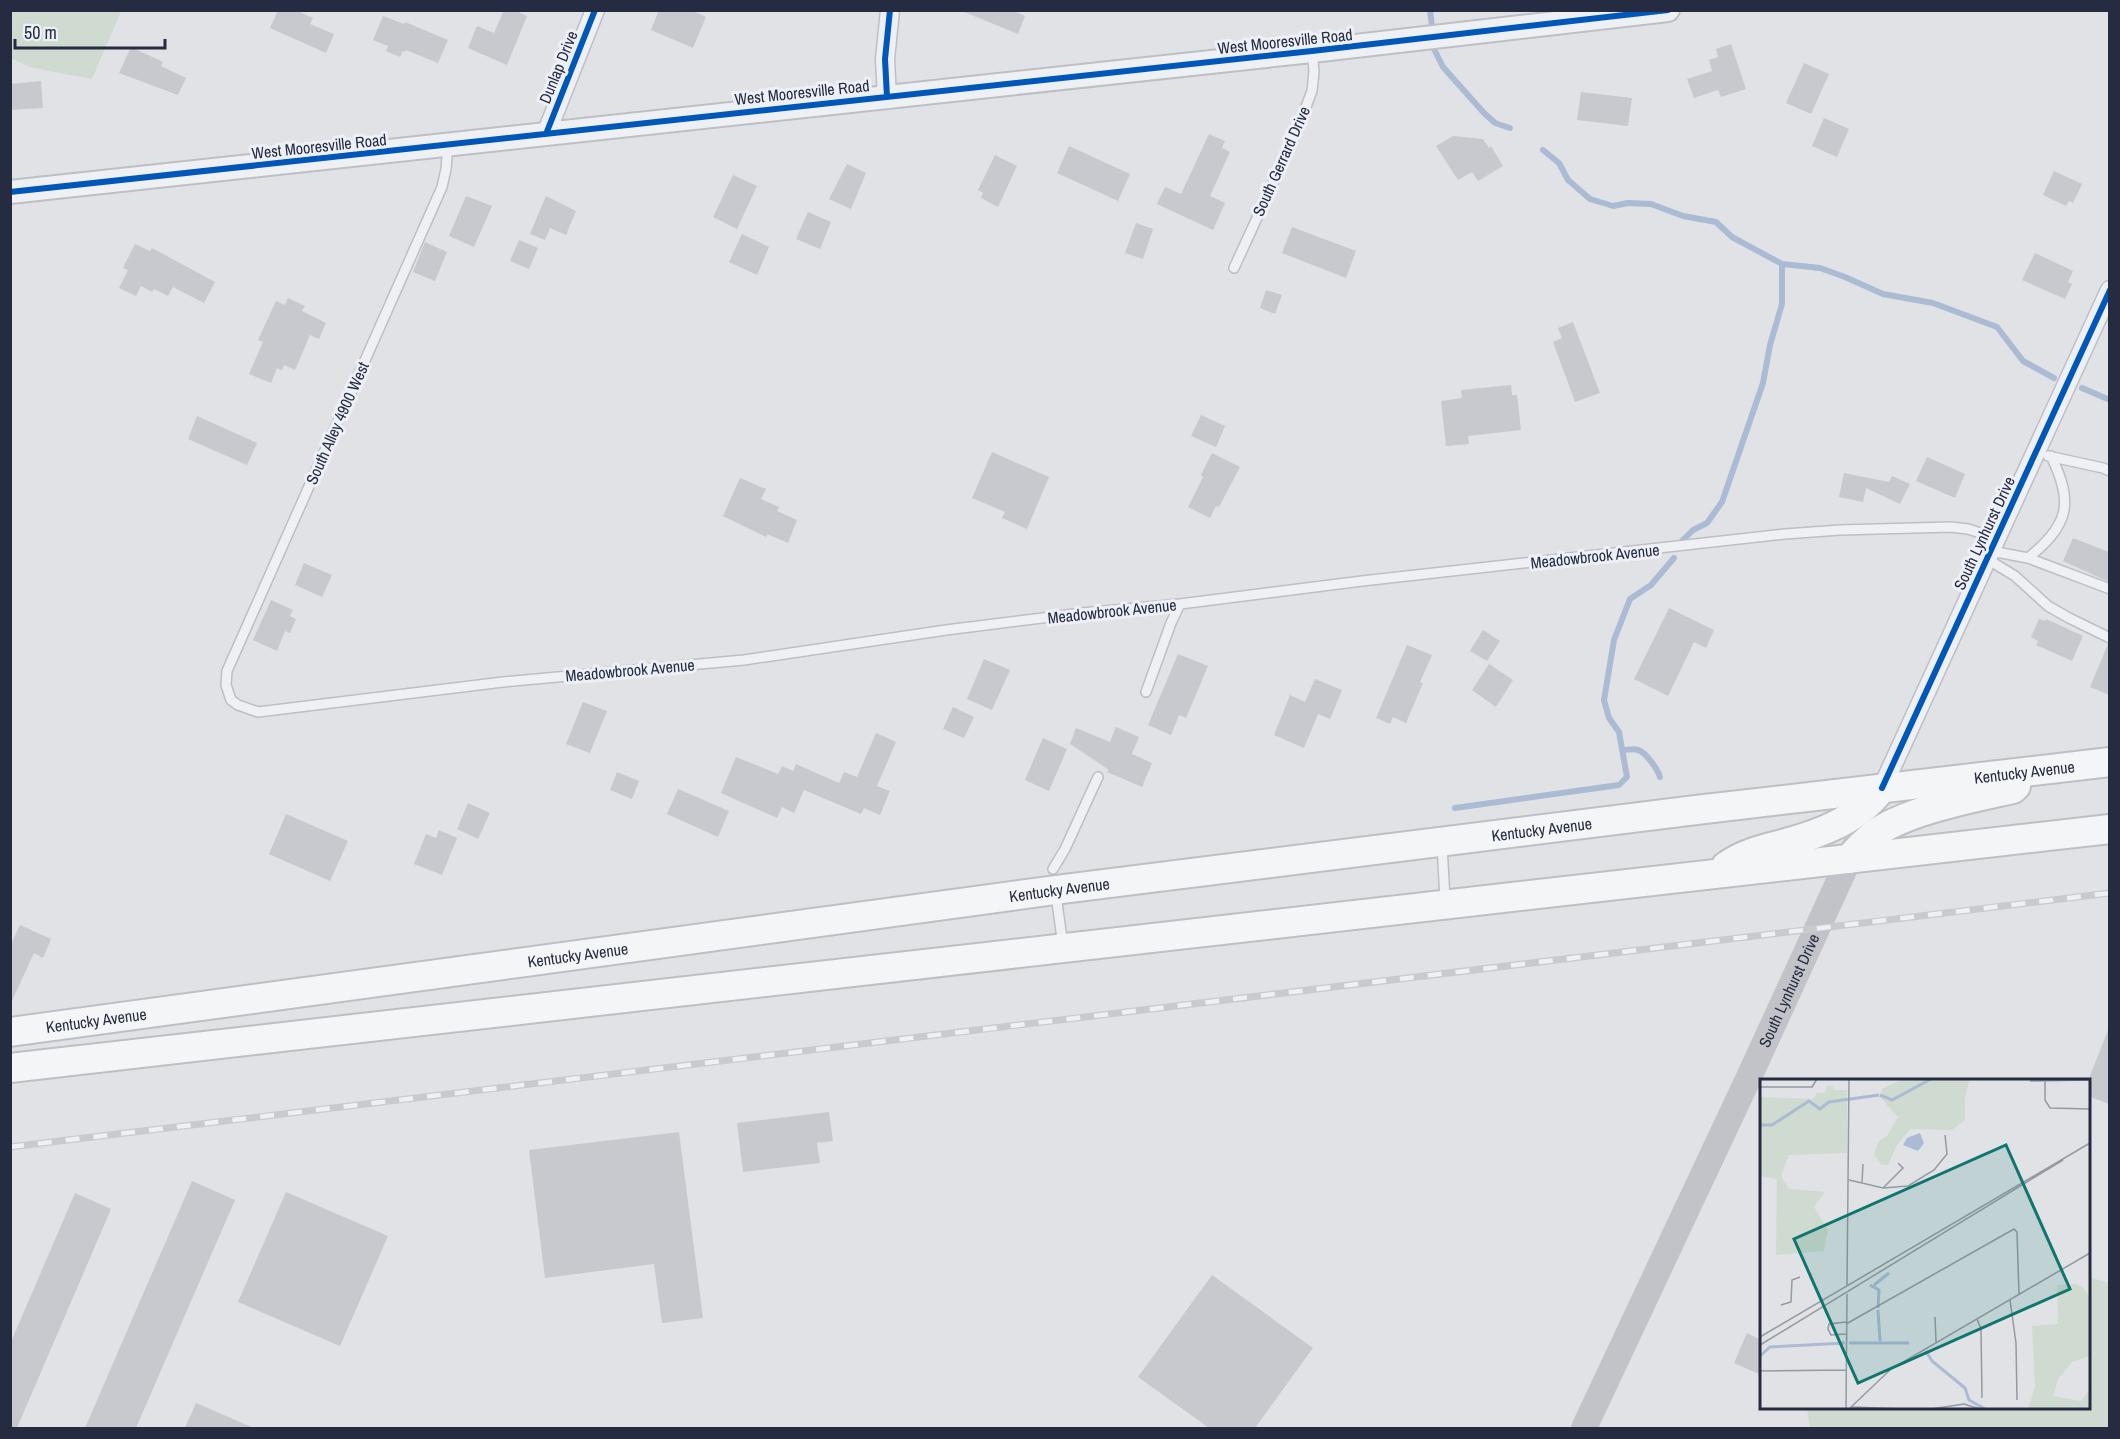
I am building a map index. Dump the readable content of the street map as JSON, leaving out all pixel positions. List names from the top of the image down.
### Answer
{
  "streets": {
    "main road": ["South Lynhurst Drive", "Kentucky Avenue"],
    "street": ["West Mooresville Road", "Dunlap Drive"],
    "lane": ["South Gerrard Drive", "South Alley 4900 West", "Meadowbrook Avenue"]
  },
  "crossings": [
    ["West Mooresville Road", "Dunlap Drive"],
    ["West Mooresville Road", "South Gerrard Drive"],
    ["West Mooresville Road", "South Alley 4900 West"],
    ["South Alley 4900 West", "Meadowbrook Avenue"],
    ["South Lynhurst Drive", "Meadowbrook Avenue"],
    ["South Lynhurst Drive", "Kentucky Avenue"]
  ],
  "scale_bar": "50 m"
}
